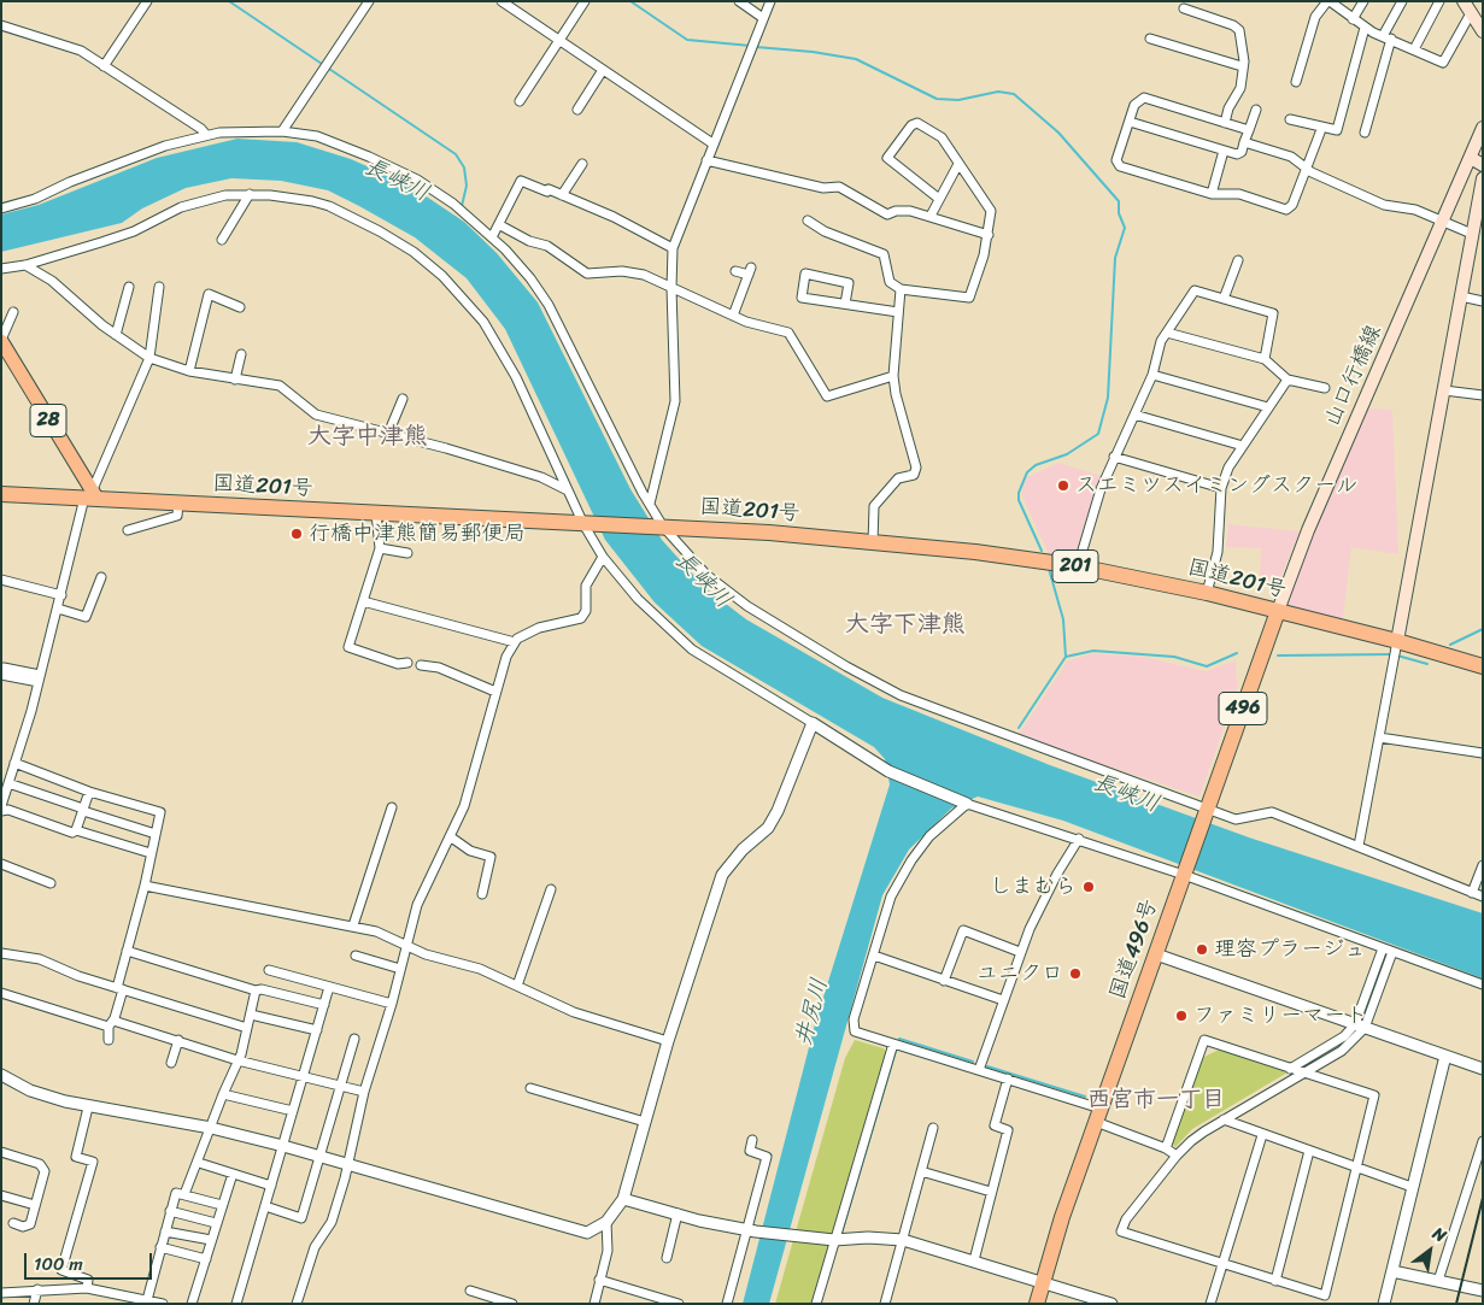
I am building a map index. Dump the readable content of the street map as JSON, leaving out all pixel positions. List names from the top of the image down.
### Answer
{
  "streets": {
    "highway": [
      "国道201号",
      "201",
      "496",
      "国道496号"
    ],
    "main road": ["山口行橋線", "28"]
  },
  "crossings": [
    ["山口行橋線", "国道201号"],
    ["山口行橋線", "国道496号"],
    ["28", "国道201号"],
    ["国道201号", "国道496号"]
  ],
  "districts": ["大字中津熊", "大字下津熊", "西宮市一丁目"],
  "water": ["長峡川", "井尻川"],
  "places": [
    "スエミツスイミングスクール",
    "行橋中津熊簡易郵便局",
    "しまむら",
    "理容プラージュ",
    "ユニクロ",
    "ファミリーマート"
  ],
  "scale_bar": "100 m",
  "north": "top right"
}
